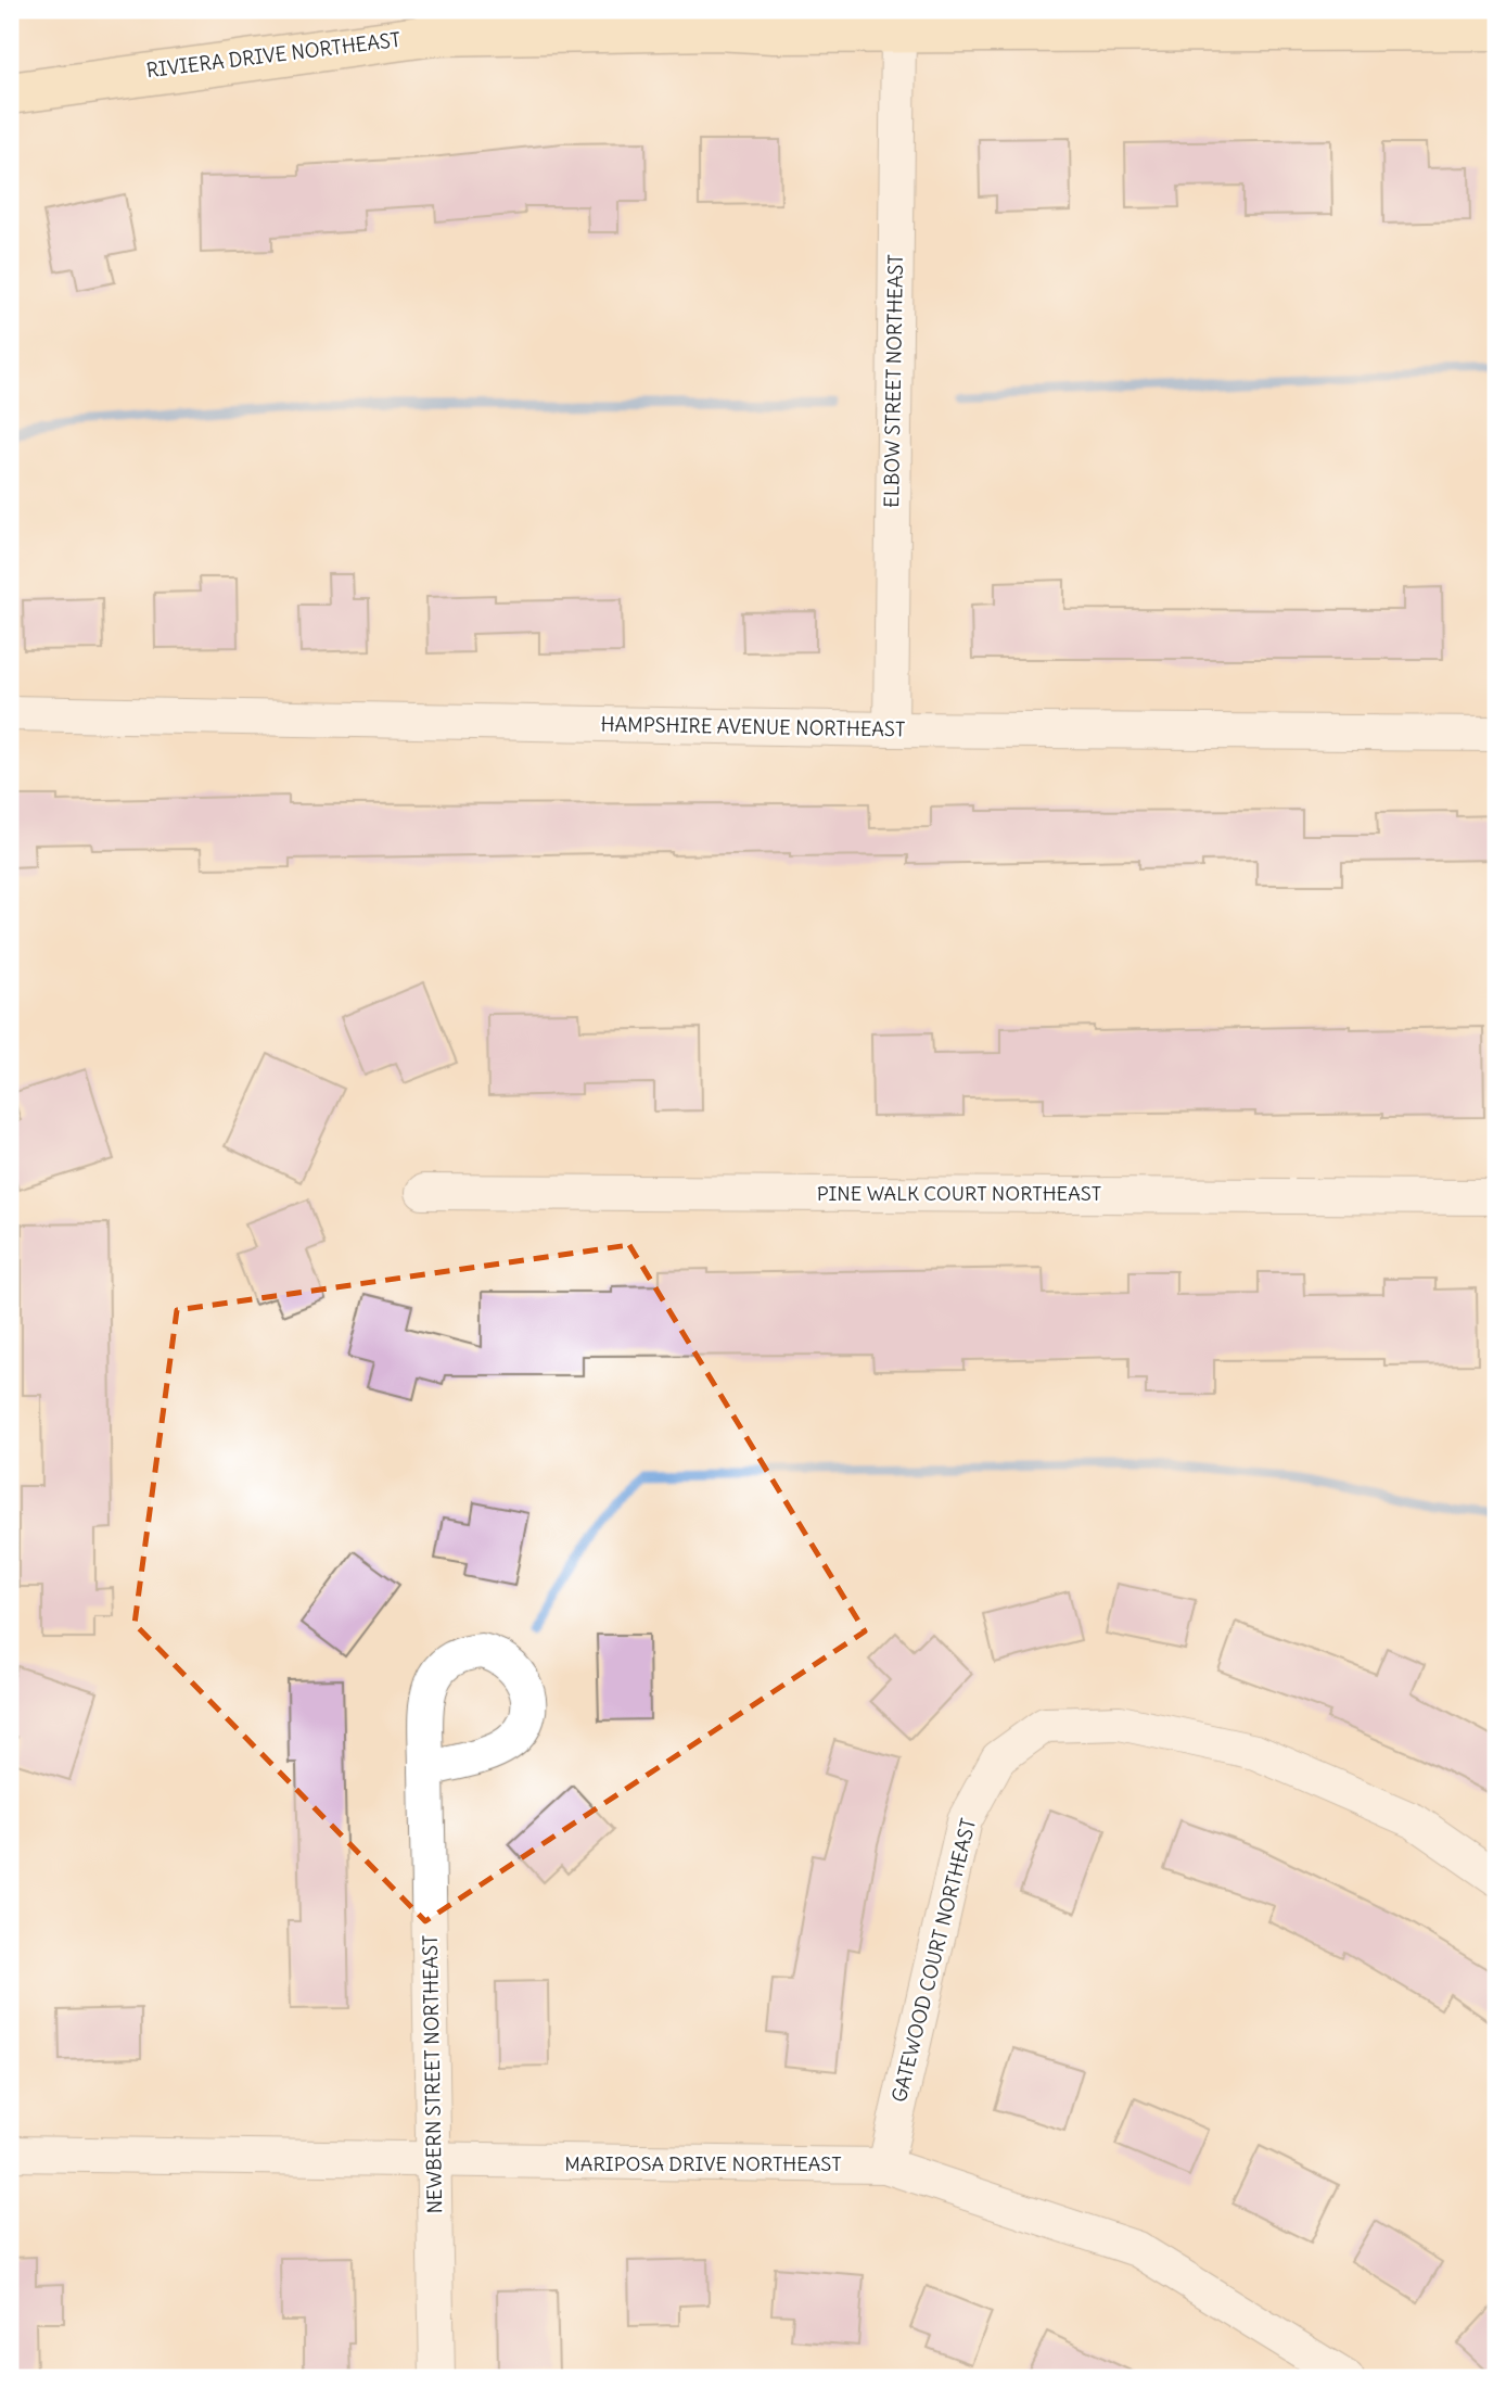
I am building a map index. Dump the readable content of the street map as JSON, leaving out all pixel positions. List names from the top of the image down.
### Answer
{
  "streets": {
    "street": [
      "RIVIERA DRIVE NORTHEAST",
      "ELBOW STREET NORTHEAST",
      "HAMPSHIRE AVENUE NORTHEAST",
      "PINE WALK COURT NORTHEAST",
      "GATEWOOD COURT NORTHEAST",
      "NEWBERN STREET NORTHEAST",
      "MARIPOSA DRIVE NORTHEAST"
    ]
  },
  "crossings": [
    ["RIVIERA DRIVE NORTHEAST", "ELBOW STREET NORTHEAST"],
    ["ELBOW STREET NORTHEAST", "HAMPSHIRE AVENUE NORTHEAST"],
    ["GATEWOOD COURT NORTHEAST", "MARIPOSA DRIVE NORTHEAST"],
    ["NEWBERN STREET NORTHEAST", "MARIPOSA DRIVE NORTHEAST"]
  ]
}
